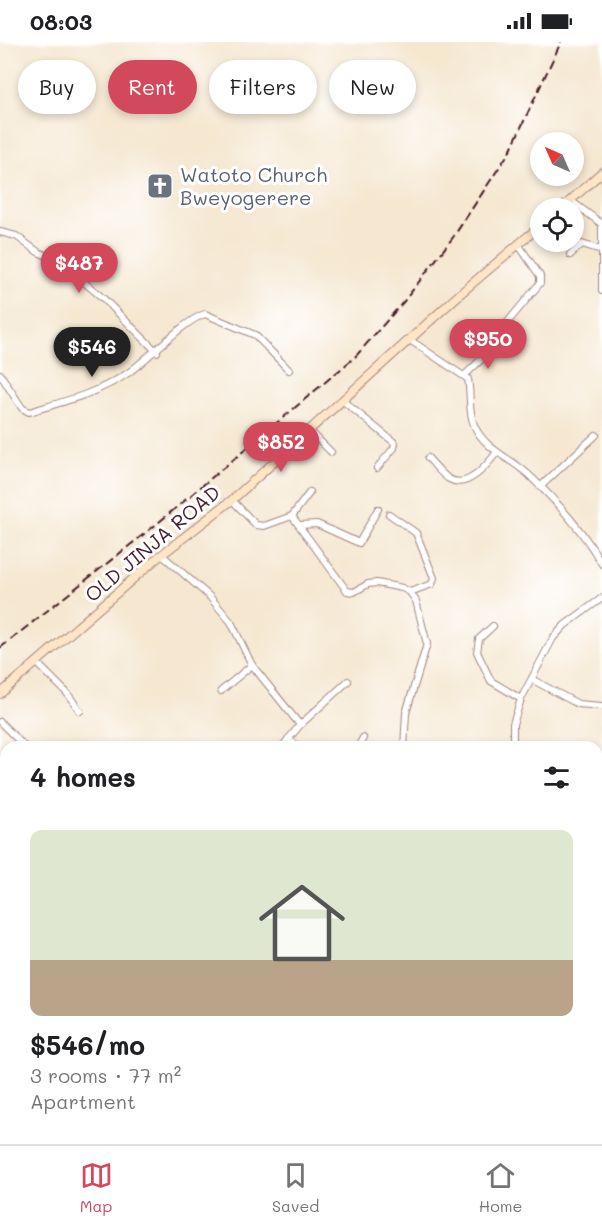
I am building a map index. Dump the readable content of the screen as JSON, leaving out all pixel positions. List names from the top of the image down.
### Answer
{
  "streets": {
    "main road": ["OLD JINJA ROAD"]
  },
  "places": {
    "church": ["Watoto Church Bweyogerere"]
  },
  "north": "top left",
  "page": {
    "status": "08:03",
    "chip": [
      "Buy",
      "Rent",
      "Filters",
      "New"
    ],
    "price": [
      "$487",
      "$950",
      "$546",
      "$852"
    ],
    "heading": "4 homes",
    "list": [
      {
        "name": "$546/mo",
        "note": "3 rooms · 77 m² · Apartment"
      }
    ],
    "tabs": ["Map", "Saved", "Home"]
  }
}
